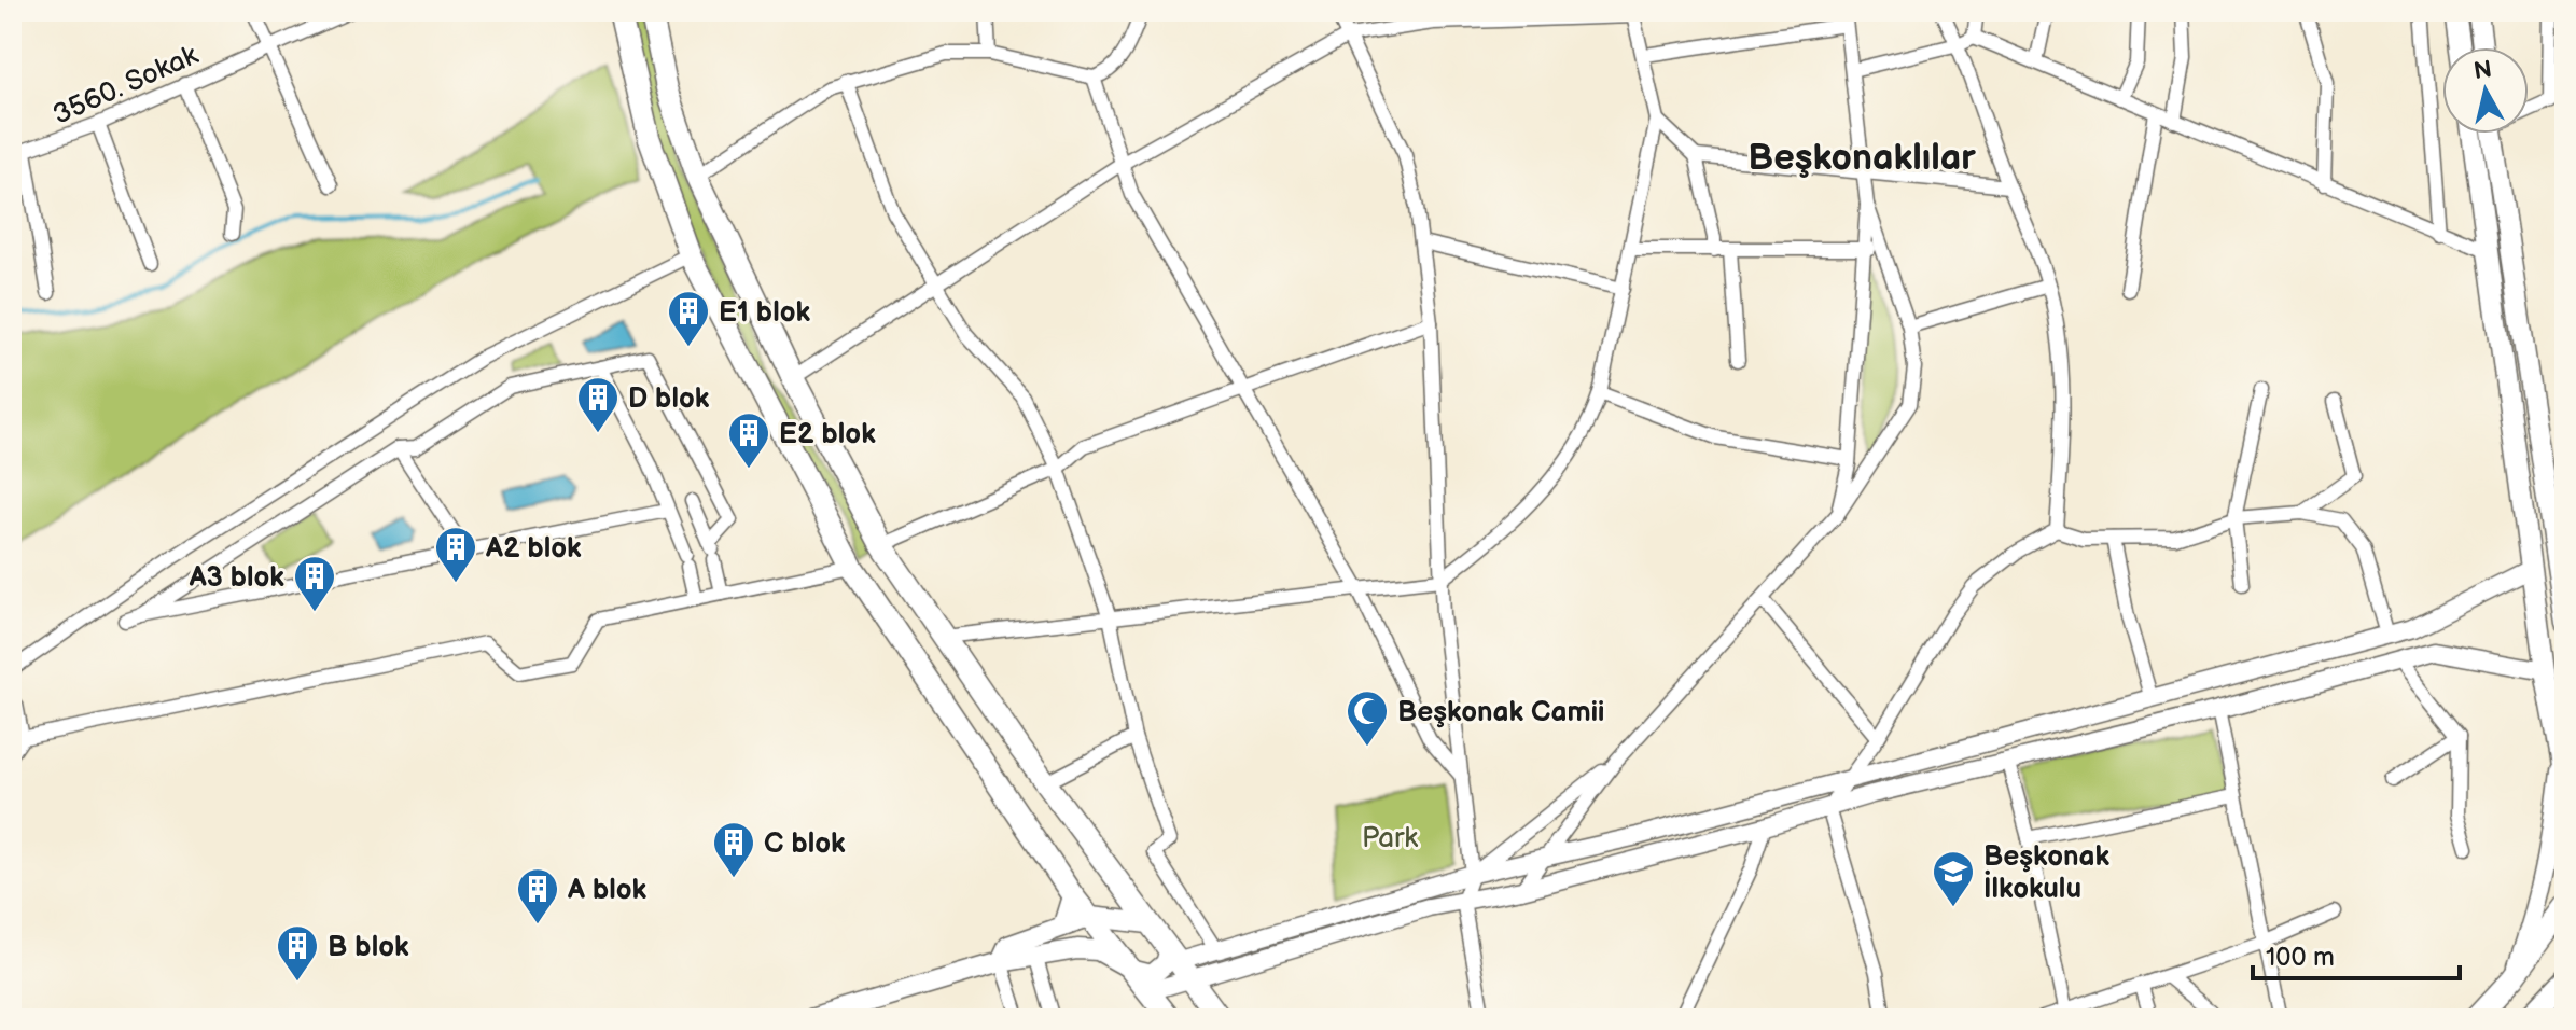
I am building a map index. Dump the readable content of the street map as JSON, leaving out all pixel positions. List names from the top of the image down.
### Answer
{
  "streets": {
    "street": ["3560. Sokak"]
  },
  "districts": ["Beşkonaklılar"],
  "parks": ["Park"],
  "places": {
    "building": [
      "E1 blok",
      "D blok",
      "E2 blok",
      "A2 blok",
      "A3 blok",
      "C blok",
      "A blok",
      "B blok"
    ],
    "mosque": ["Beşkonak Camii"],
    "school or university": ["Beşkonak İlkokulu"]
  },
  "scale_bar": "100 m",
  "north": "top"
}
